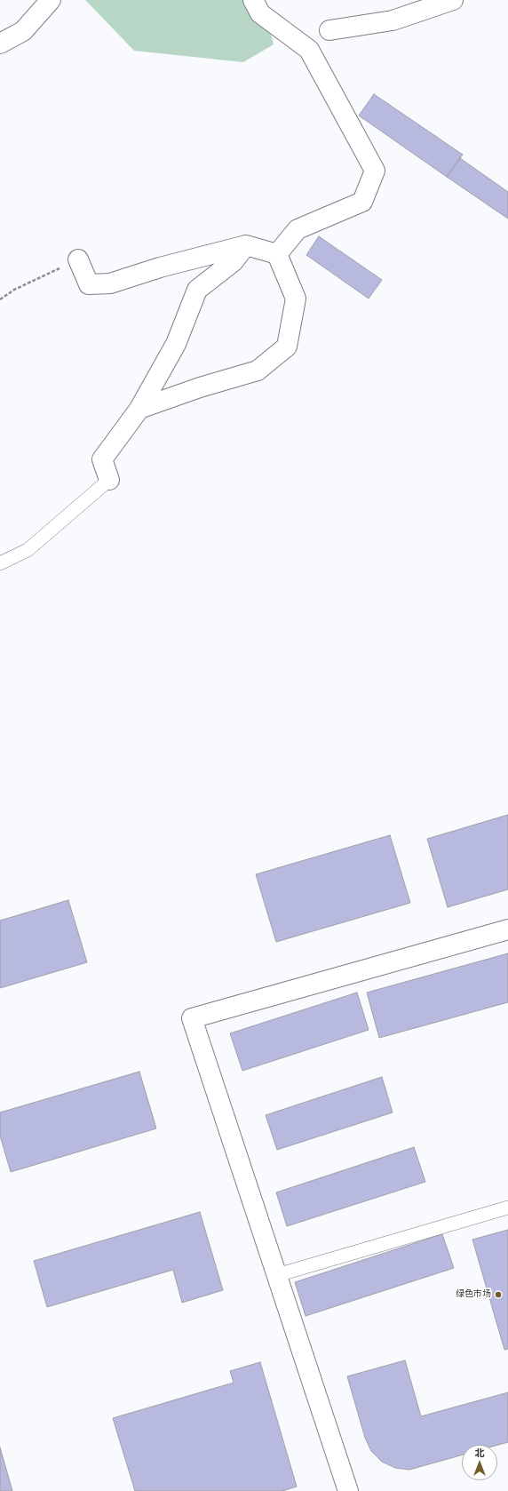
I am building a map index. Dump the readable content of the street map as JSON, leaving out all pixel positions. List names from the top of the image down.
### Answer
{
  "places": ["绿色市场"],
  "north": "top"
}
